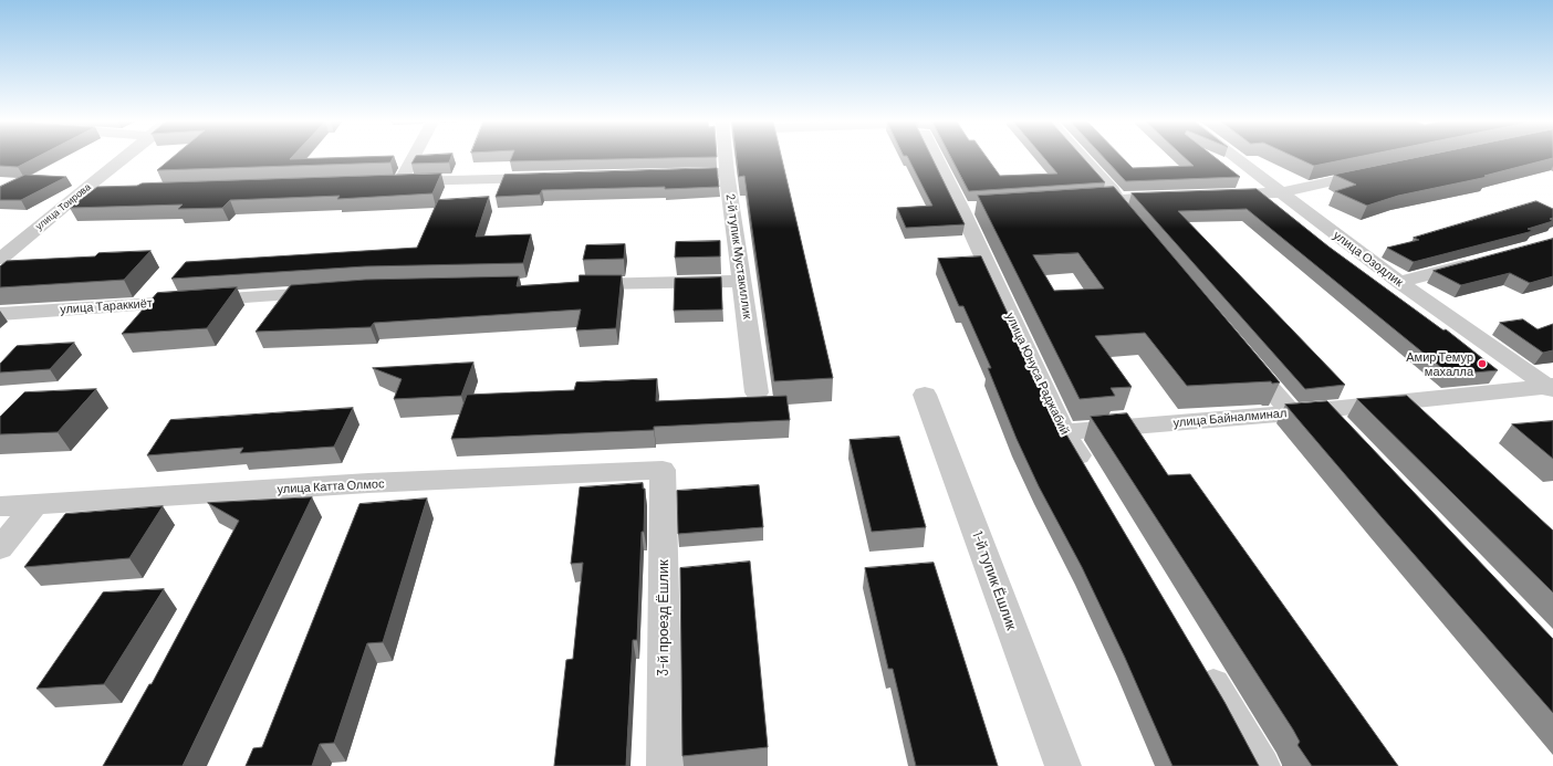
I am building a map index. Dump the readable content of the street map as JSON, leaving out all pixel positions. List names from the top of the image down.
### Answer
{
  "streets": {
    "street": [
      "улица Тоирова",
      "2-й тупик Мустакиллик",
      "улица Озодлик",
      "улица Тараккиёт",
      "улица Юнуса Раджабий",
      "улица Байналминал",
      "улица Катта Олмос",
      "1-й тупик Ёшлик",
      "3-й проезд Ёшлик"
    ]
  },
  "crossings": [
    ["улица Озодлик", "улица Байналминал"],
    ["улица Юнуса Раджабий", "улица Байналминал"],
    ["улица Катта Олмос", "3-й проезд Ёшлик"]
  ],
  "places": ["Амир Темур махалла"]
}
